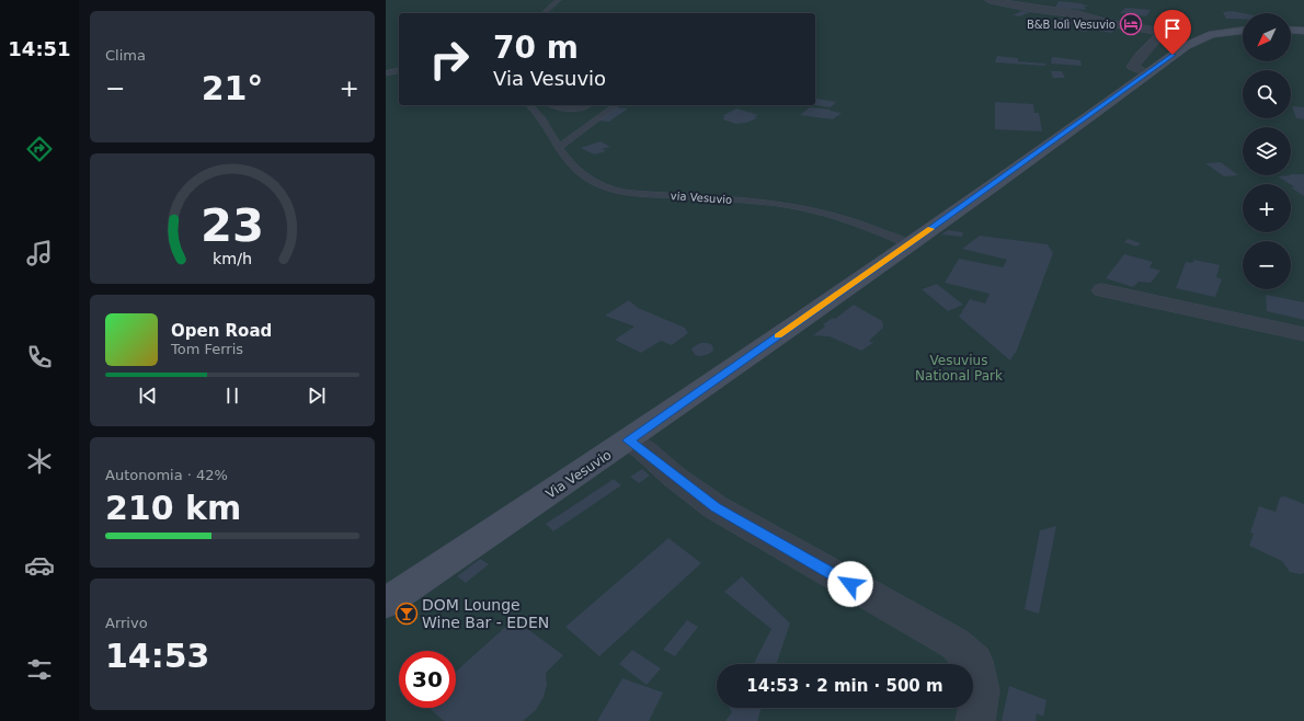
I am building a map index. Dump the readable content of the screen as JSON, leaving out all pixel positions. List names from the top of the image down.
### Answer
{
  "streets": {
    "street": ["Via Vesuvio"],
    "lane": ["via Vesuvio"]
  },
  "crossings": [
    ["via Vesuvio", "Via Vesuvio"]
  ],
  "parks": ["Vesuvius National Park"],
  "places": {
    "hotel": ["B&B Iolì Vesuvio"],
    "bar": ["DOM Lounge Wine Bar - EDEN"]
  },
  "north": "bottom left",
  "page": {
    "tabs": "14:51",
    "tile": [
      "Clima",
      ["Autonomia · 42%", "210 km"],
      ["Arrivo", "14:53"]
    ],
    "map_buttons": ["+", "−"],
    "turn": ["70 m", "Via Vesuvio"],
    "heat": ["−", "21°", "+"],
    "song": ["Open Road", "Tom Ferris"],
    "limit": "30",
    "trip": "14:53 · 2 min · 500 m",
    "gauge": ["23", "km/h"]
  }
}
